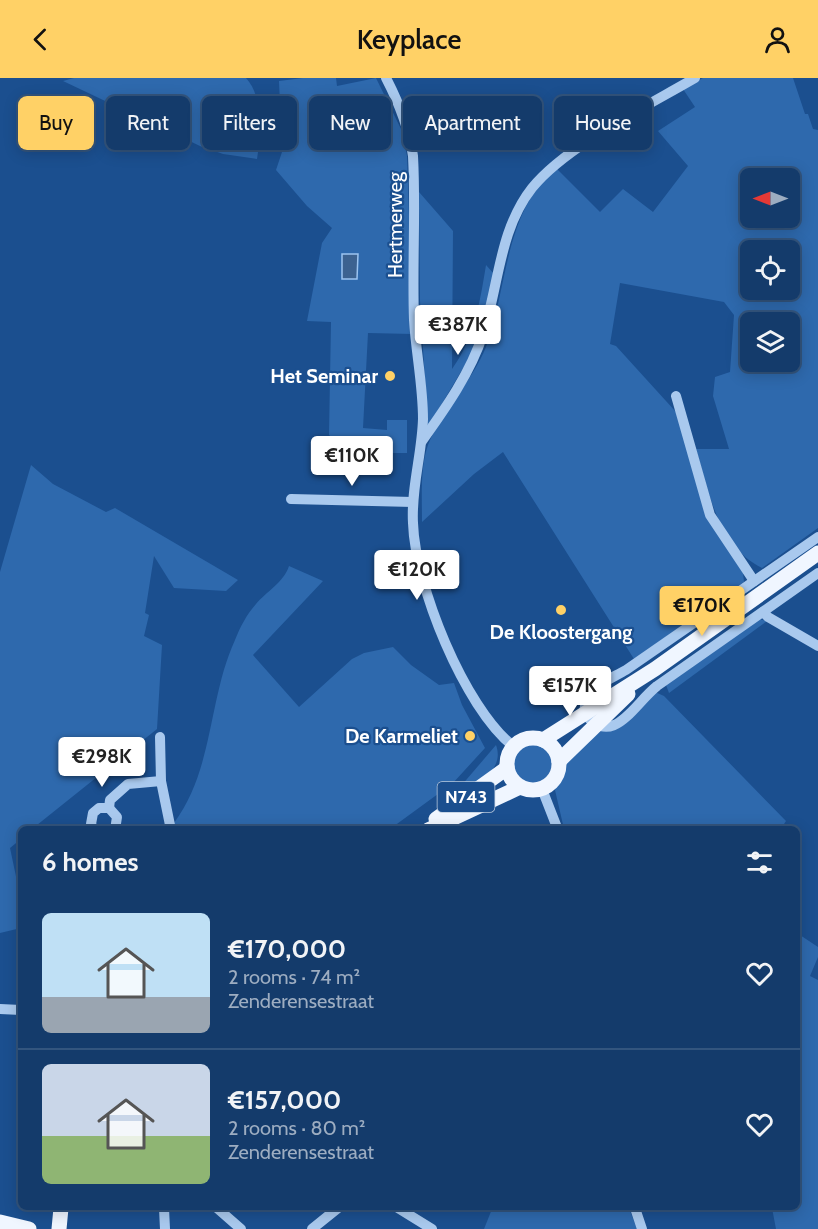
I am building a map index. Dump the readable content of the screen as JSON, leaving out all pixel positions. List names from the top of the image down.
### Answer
{
  "streets": {
    "main road": ["N743"],
    "street": ["Hertmerweg"]
  },
  "crossings": [
    ["Hertmerweg", "N743"]
  ],
  "places": ["Het Seminar", "De Kloostergang", "De Karmeliet"],
  "north": "left",
  "page": {
    "header": "Keyplace",
    "chip": [
      "Buy",
      "Rent",
      "Filters",
      "New",
      "Apartment",
      "House"
    ],
    "price": [
      "€387K",
      "€110K",
      "€120K",
      "€170K",
      "€157K",
      "€298K"
    ],
    "heading": "6 homes",
    "list": [
      {
        "name": "€170,000",
        "note": "2 rooms · 74 m² · Zenderensestraat"
      },
      {
        "name": "€157,000",
        "note": "2 rooms · 80 m² · Zenderensestraat"
      }
    ]
  }
}
